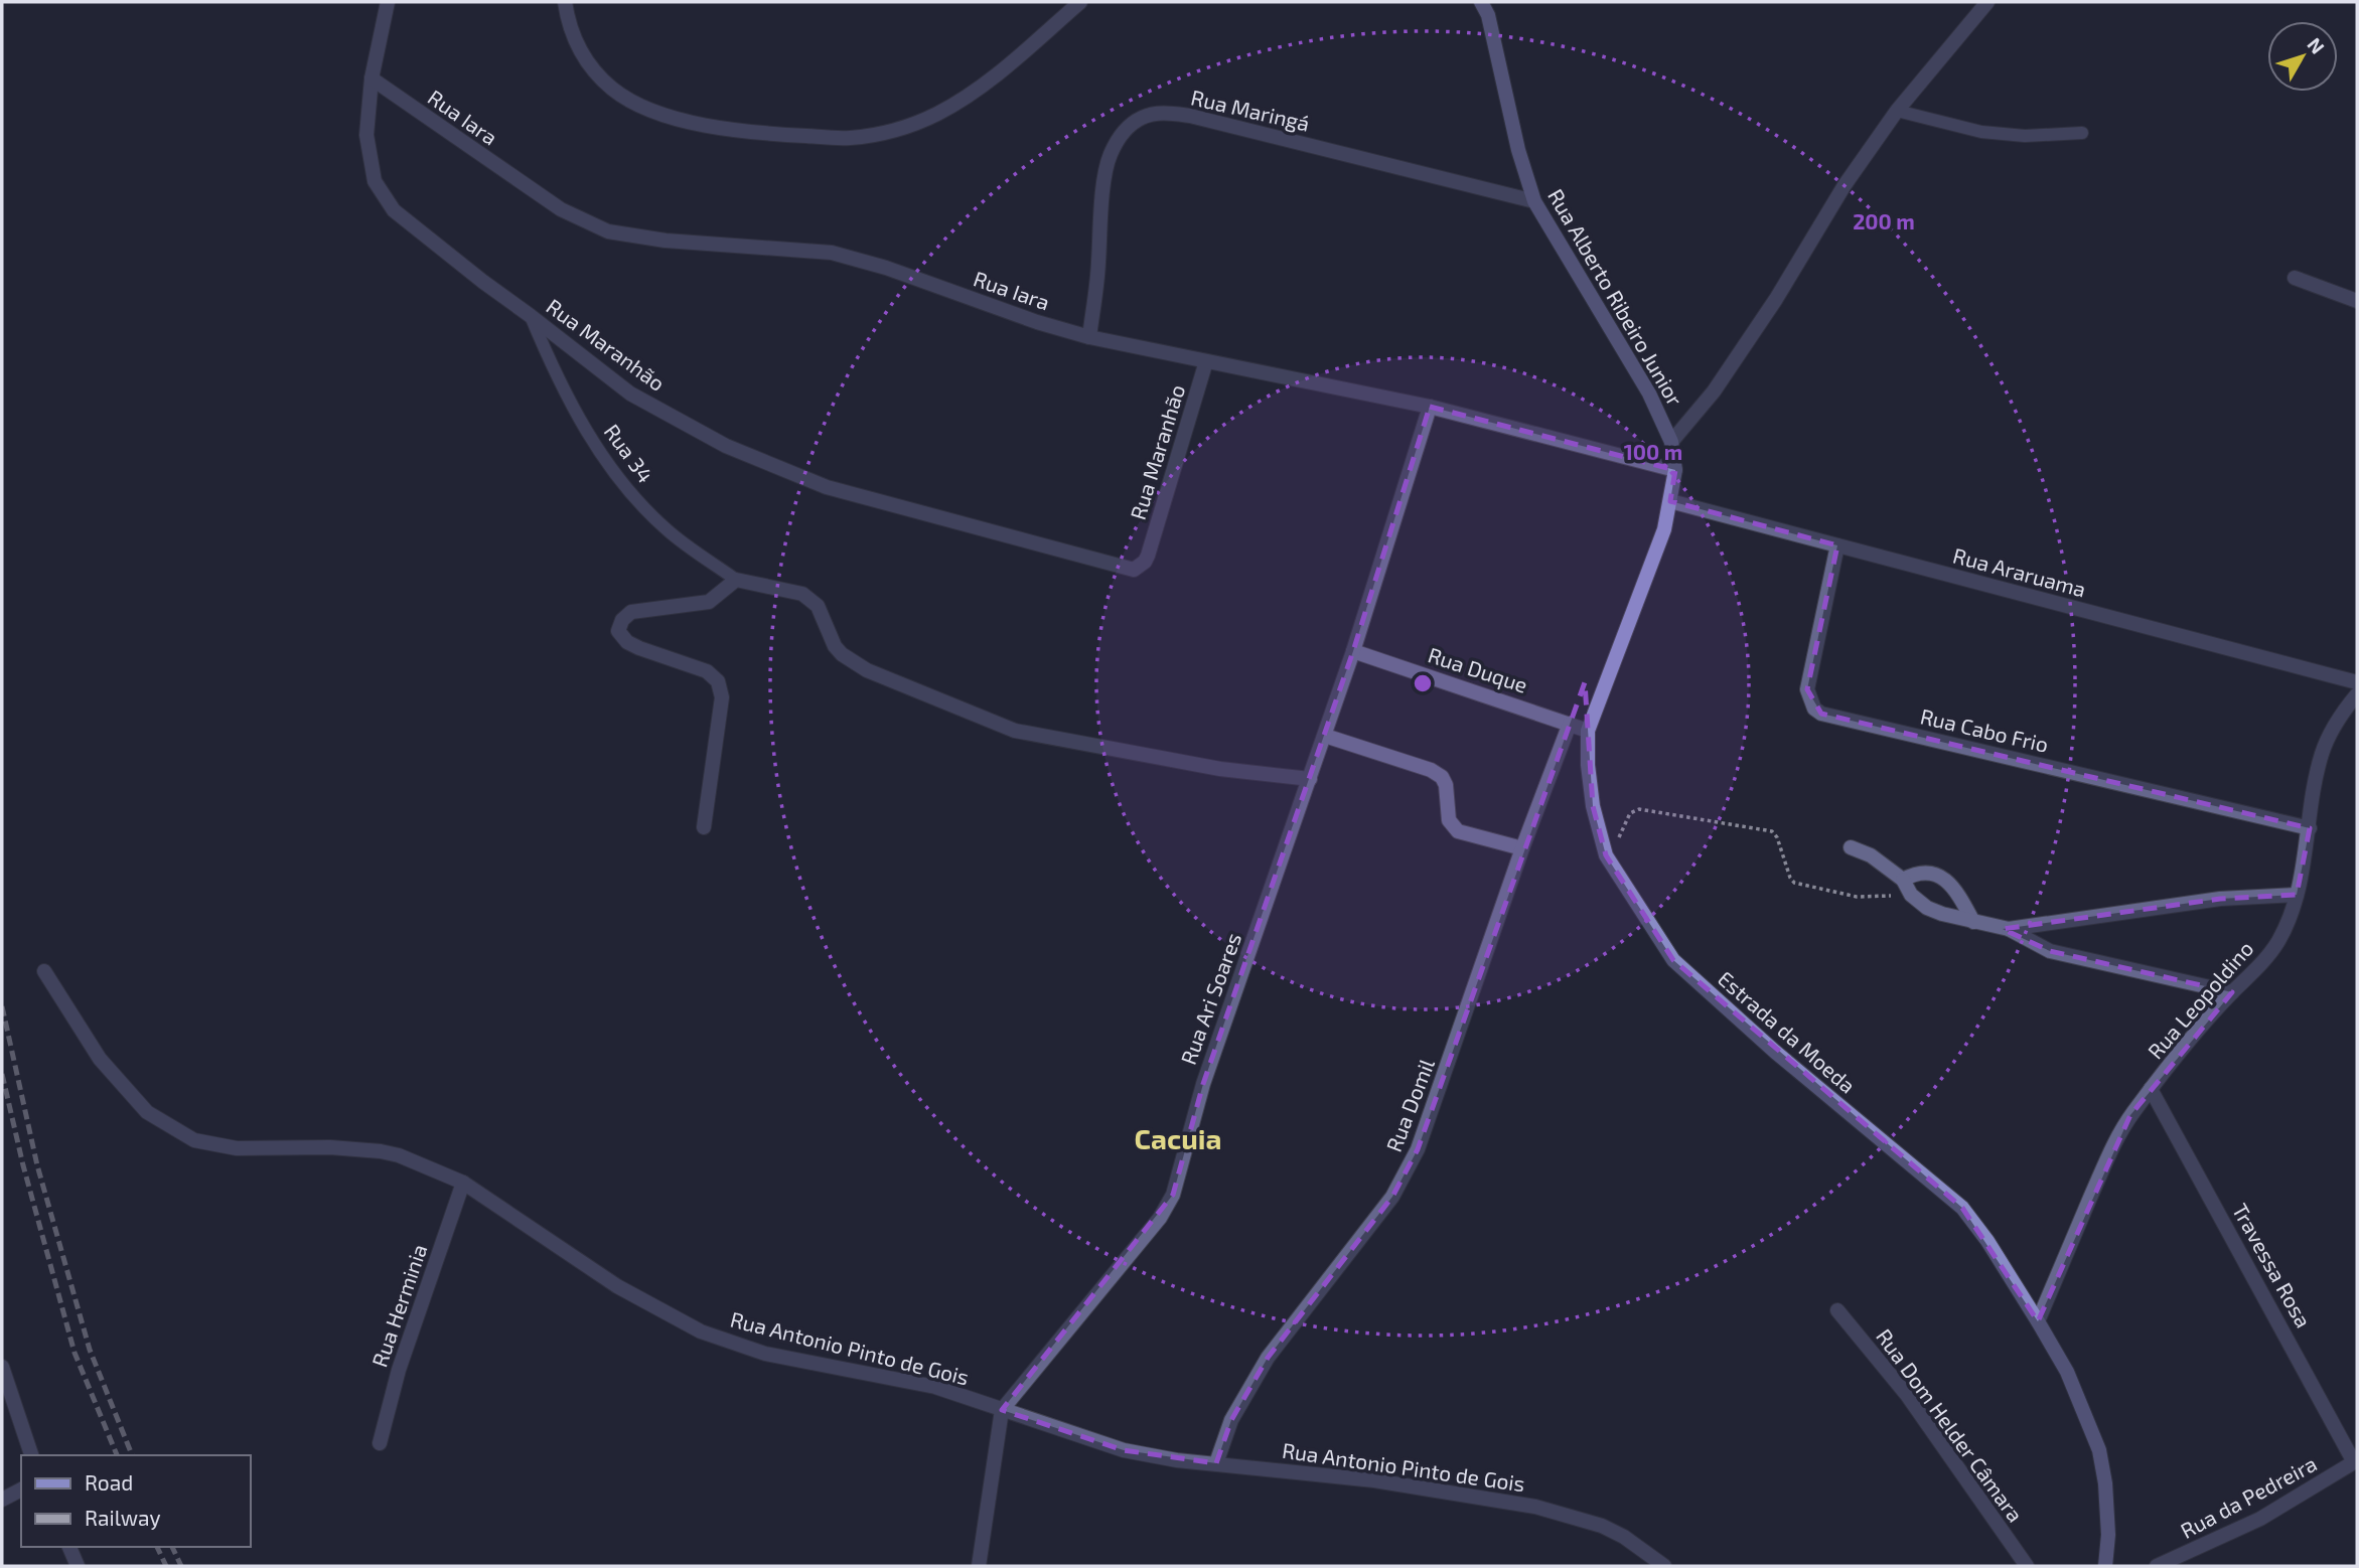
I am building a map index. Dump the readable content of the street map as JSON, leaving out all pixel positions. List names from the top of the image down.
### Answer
{
  "streets": {
    "main road": ["Rua Alberto Ribeiro Junior", "Estrada da Moeda"],
    "street": [
      "Rua Maringá",
      "Rua Iara",
      "Rua Maranhão",
      "Rua Araruama",
      "Rua Duque",
      "Rua Cabo Frio",
      "Rua Ari Soares",
      "Rua Leopoldino",
      "Rua Domil",
      "Travessa Rosa",
      "Rua Herminia",
      "Rua Antonio Pinto de Gois",
      "Rua Dom Helder Câmara",
      "Rua da Pedreira"
    ],
    "lane": ["Rua 34"]
  },
  "crossings": [
    ["Rua Maringá", "Rua Iara"],
    ["Rua Maringá", "Rua Alberto Ribeiro Junior"],
    ["Rua Iara", "Rua Alberto Ribeiro Junior"],
    ["Rua Iara", "Rua Maranhão"],
    ["Rua Iara", "Rua Ari Soares"],
    ["Rua Alberto Ribeiro Junior", "Rua Araruama"],
    ["Rua Alberto Ribeiro Junior", "Rua Duque"],
    ["Rua Alberto Ribeiro Junior", "Estrada da Moeda"],
    ["Rua Maranhão", "Rua 34"],
    ["Rua Araruama", "Rua Cabo Frio"],
    ["Rua Duque", "Rua Ari Soares"],
    ["Rua Duque", "Estrada da Moeda"],
    ["Rua Duque", "Rua Domil"],
    ["Rua Cabo Frio", "Rua Leopoldino"],
    ["Rua Ari Soares", "Rua Antonio Pinto de Gois"],
    ["Rua Leopoldino", "Estrada da Moeda"],
    ["Rua Leopoldino", "Travessa Rosa"],
    ["Rua Domil", "Rua Antonio Pinto de Gois"],
    ["Travessa Rosa", "Rua da Pedreira"],
    ["Rua Herminia", "Rua Antonio Pinto de Gois"]
  ],
  "districts": ["Cacuia"],
  "legend": ["Road", "Railway"],
  "north": "top right",
  "rings": ["200 m", "100 m"]
}
